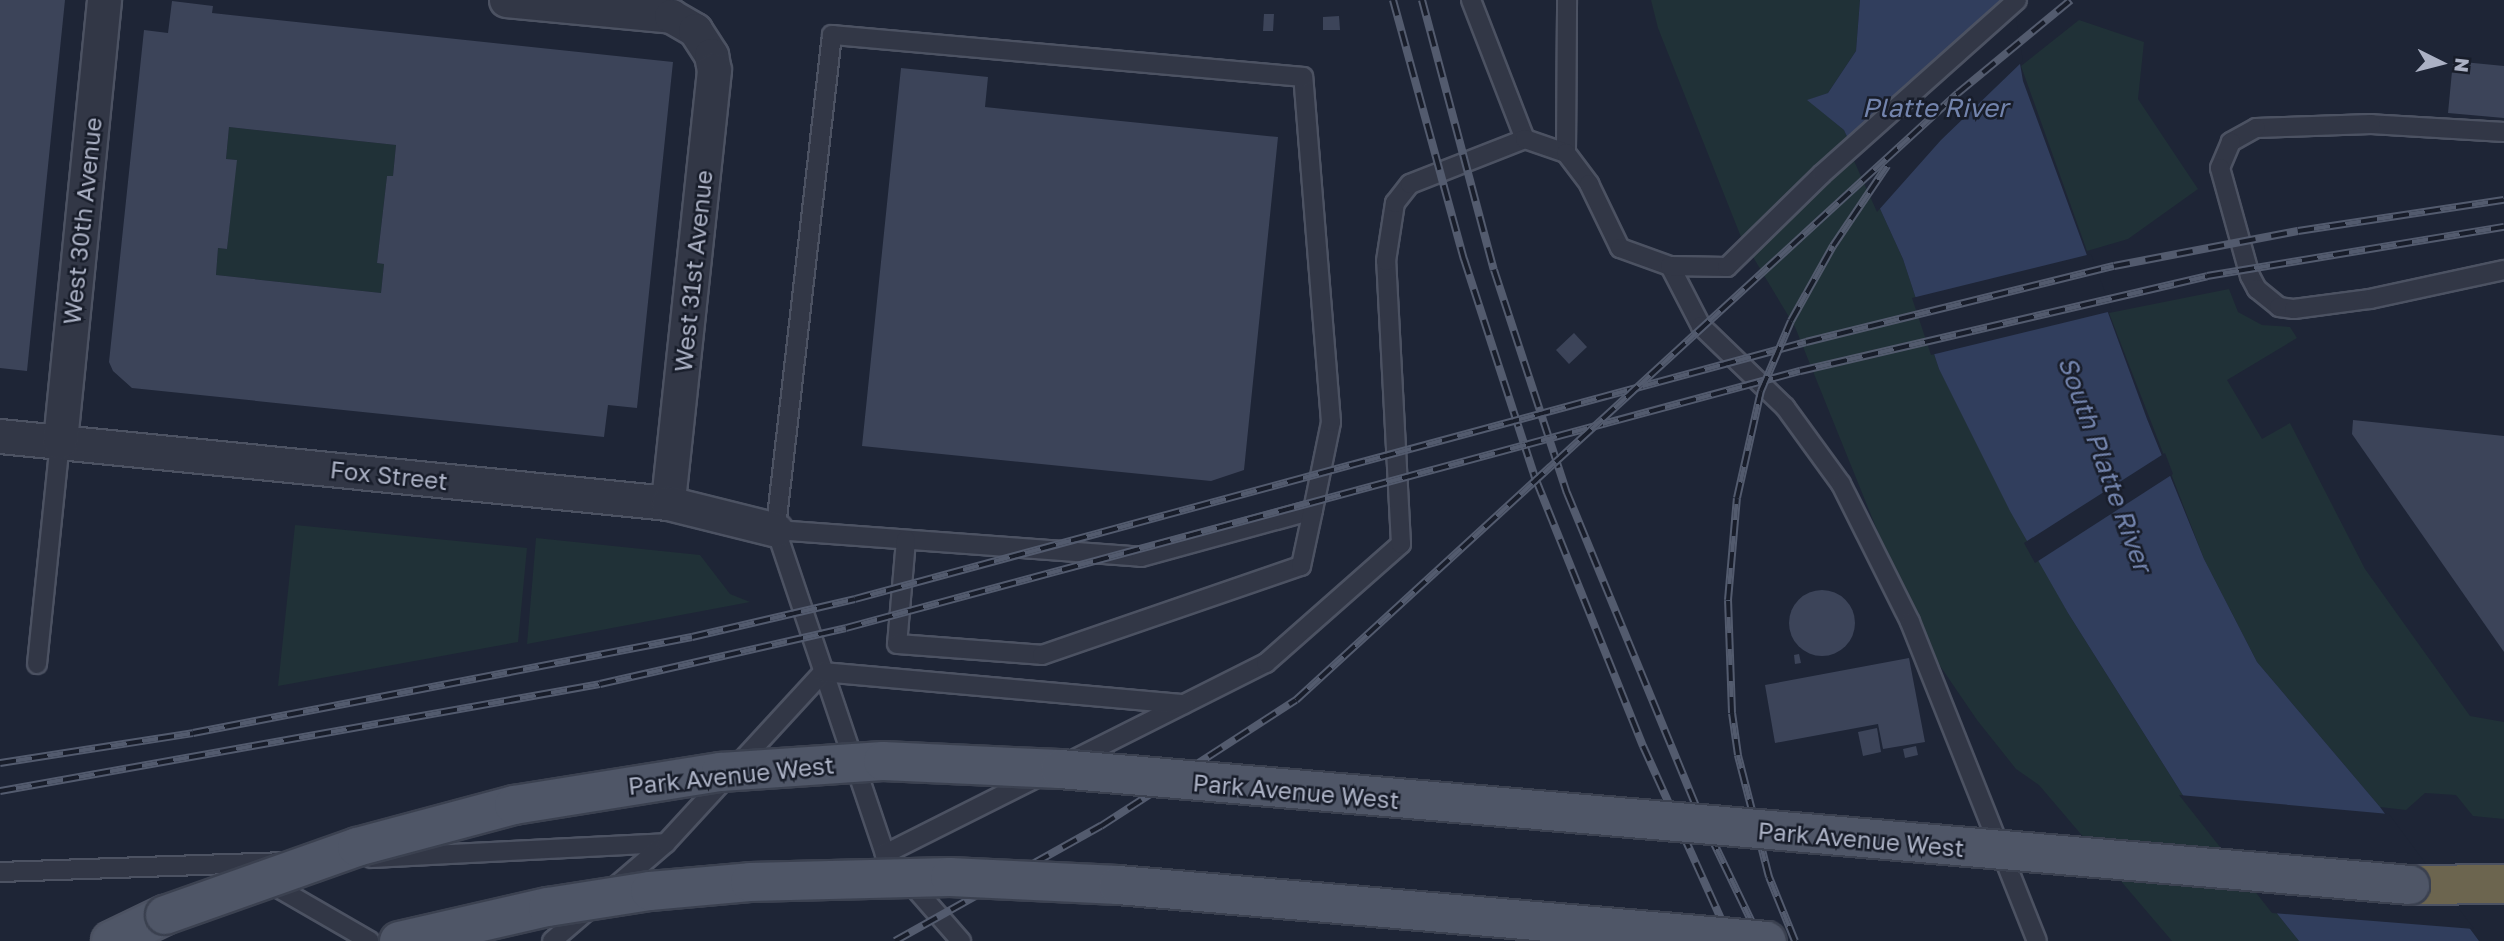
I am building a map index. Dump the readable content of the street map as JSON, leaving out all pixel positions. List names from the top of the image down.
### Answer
{
  "streets": {
    "main road": ["Park Avenue West"],
    "street": ["West 30th Avenue", "West 31st Avenue", "Fox Street"]
  },
  "crossings": [
    ["West 30th Avenue", "Fox Street"],
    ["West 31st Avenue", "Fox Street"]
  ],
  "water": ["Platte River", "South Platte River"],
  "north": "right"
}
